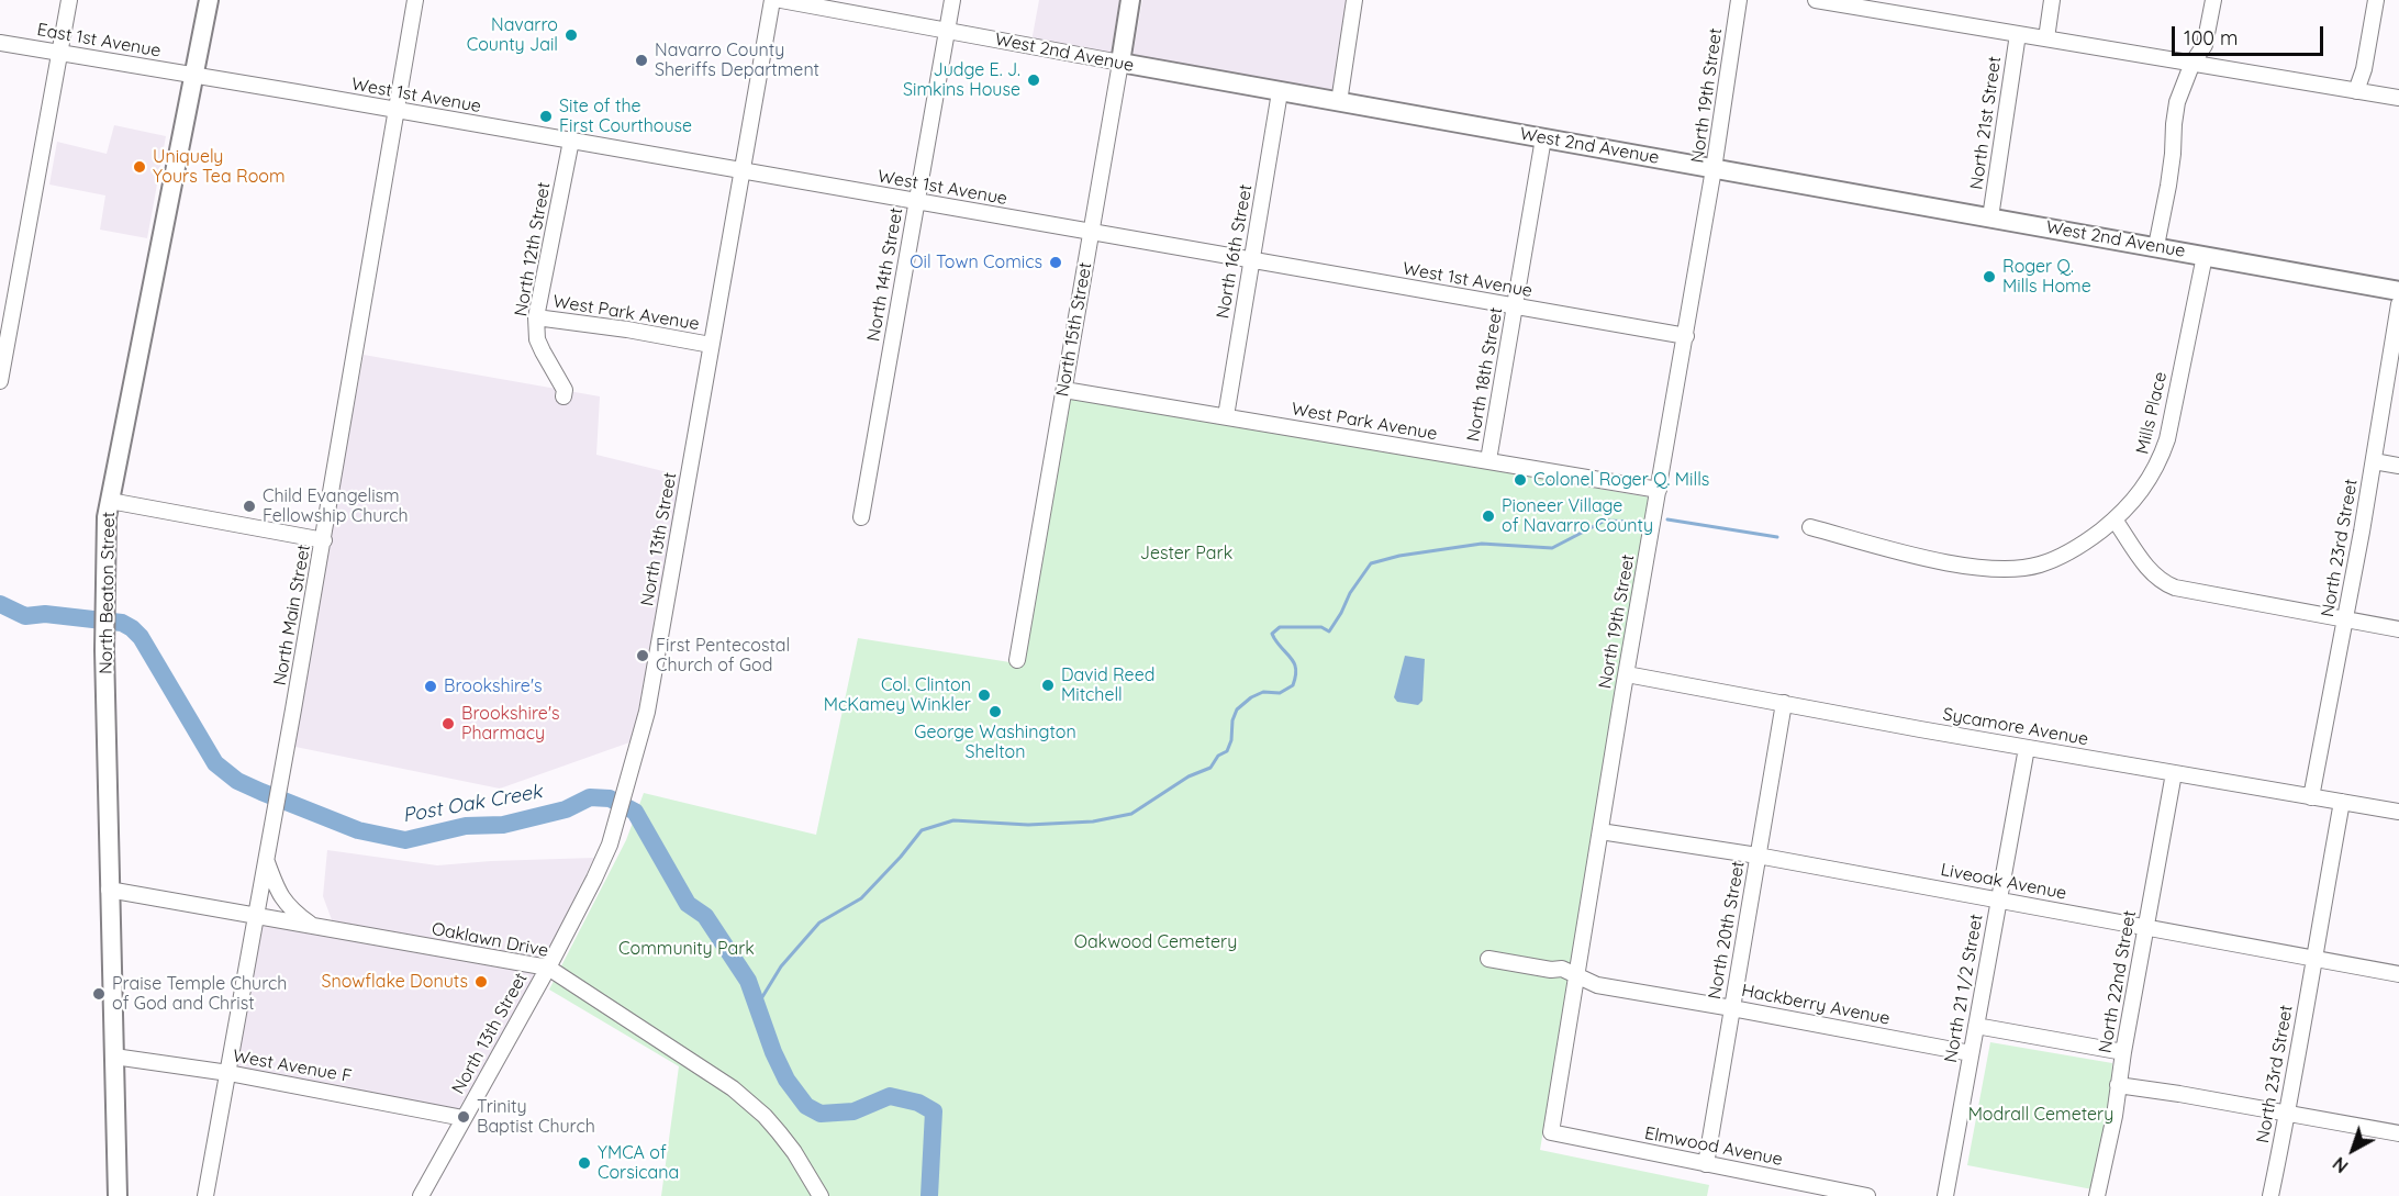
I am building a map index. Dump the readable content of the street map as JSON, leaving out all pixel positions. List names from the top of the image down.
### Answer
{
  "streets": {
    "main road": ["West 2nd Avenue", "North 15th Street", "North Beaton Street"],
    "street": [
      "East 1st Avenue",
      "West 1st Avenue",
      "North 19th Street",
      "North 21st Street",
      "North 12th Street",
      "North 16th Street",
      "North 14th Street",
      "West Park Avenue",
      "North 18th Street",
      "Mills Place",
      "North 13th Street",
      "North 23rd Street",
      "North Main Street",
      "Sycamore Avenue",
      "Liveoak Avenue",
      "North 20th Street",
      "Oaklawn Drive",
      "North 22nd Street",
      "North 21 1/2 Street",
      "Hackberry Avenue",
      "West Avenue F",
      "Elmwood Avenue"
    ]
  },
  "crossings": [
    ["East 1st Avenue", "West 1st Avenue"],
    ["East 1st Avenue", "North Beaton Street"],
    ["West 2nd Avenue", "North 19th Street"],
    ["West 2nd Avenue", "North 21st Street"],
    ["West 2nd Avenue", "North 16th Street"],
    ["West 2nd Avenue", "North 14th Street"],
    ["West 2nd Avenue", "North 15th Street"],
    ["West 2nd Avenue", "North 18th Street"],
    ["West 2nd Avenue", "Mills Place"],
    ["West 1st Avenue", "North 19th Street"],
    ["West 1st Avenue", "North 12th Street"],
    ["West 1st Avenue", "North 16th Street"],
    ["West 1st Avenue", "North 14th Street"],
    ["West 1st Avenue", "North 15th Street"],
    ["West 1st Avenue", "North 18th Street"],
    ["West 1st Avenue", "North 13th Street"],
    ["West 1st Avenue", "North Beaton Street"],
    ["West 1st Avenue", "North Main Street"],
    ["North 19th Street", "West Park Avenue"],
    ["North 19th Street", "Sycamore Avenue"],
    ["North 19th Street", "Liveoak Avenue"],
    ["North 19th Street", "Hackberry Avenue"],
    ["North 19th Street", "Elmwood Avenue"],
    ["North 12th Street", "West Park Avenue"],
    ["North 16th Street", "West Park Avenue"],
    ["West Park Avenue", "North 15th Street"],
    ["West Park Avenue", "North 18th Street"],
    ["West Park Avenue", "North 13th Street"],
    ["North 13th Street", "Oaklawn Drive"],
    ["North 13th Street", "West Avenue F"],
    ["North 23rd Street", "Sycamore Avenue"],
    ["North 23rd Street", "Liveoak Avenue"],
    ["North Beaton Street", "Oaklawn Drive"],
    ["North Beaton Street", "West Avenue F"],
    ["North Main Street", "Oaklawn Drive"],
    ["North Main Street", "West Avenue F"],
    ["Sycamore Avenue", "North 20th Street"],
    ["Sycamore Avenue", "North 22nd Street"],
    ["Sycamore Avenue", "North 21 1/2 Street"],
    ["Liveoak Avenue", "North 20th Street"],
    ["Liveoak Avenue", "North 22nd Street"],
    ["Liveoak Avenue", "North 21 1/2 Street"],
    ["North 20th Street", "Hackberry Avenue"],
    ["North 20th Street", "Elmwood Avenue"],
    ["North 21 1/2 Street", "Hackberry Avenue"]
  ],
  "water": ["Post Oak Creek"],
  "parks": [
    "Jester Park",
    "Oakwood Cemetery",
    "Community Park",
    "Modrall Cemetery"
  ],
  "places": [
    "Navarro County Jail",
    "Navarro County Sheriffs Department",
    "Judge E. J. Simkins House",
    "Site of the First Courthouse",
    "Uniquely Yours Tea Room",
    "Oil Town Comics",
    "Roger Q. Mills Home",
    "Colonel Roger Q. Mills",
    "Child Evangelism Fellowship Church",
    "Pioneer Village of Navarro County",
    "First Pentecostal Church of God",
    "David Reed Mitchell",
    "Brookshire's",
    "Col. Clinton McKamey Winkler",
    "George Washington Shelton",
    "Brookshire's Pharmacy",
    "Snowflake Donuts",
    "Praise Temple Church of God and Christ",
    "Trinity Baptist Church",
    "YMCA of Corsicana"
  ],
  "scale_bar": "100 m",
  "north": "bottom left"
}
